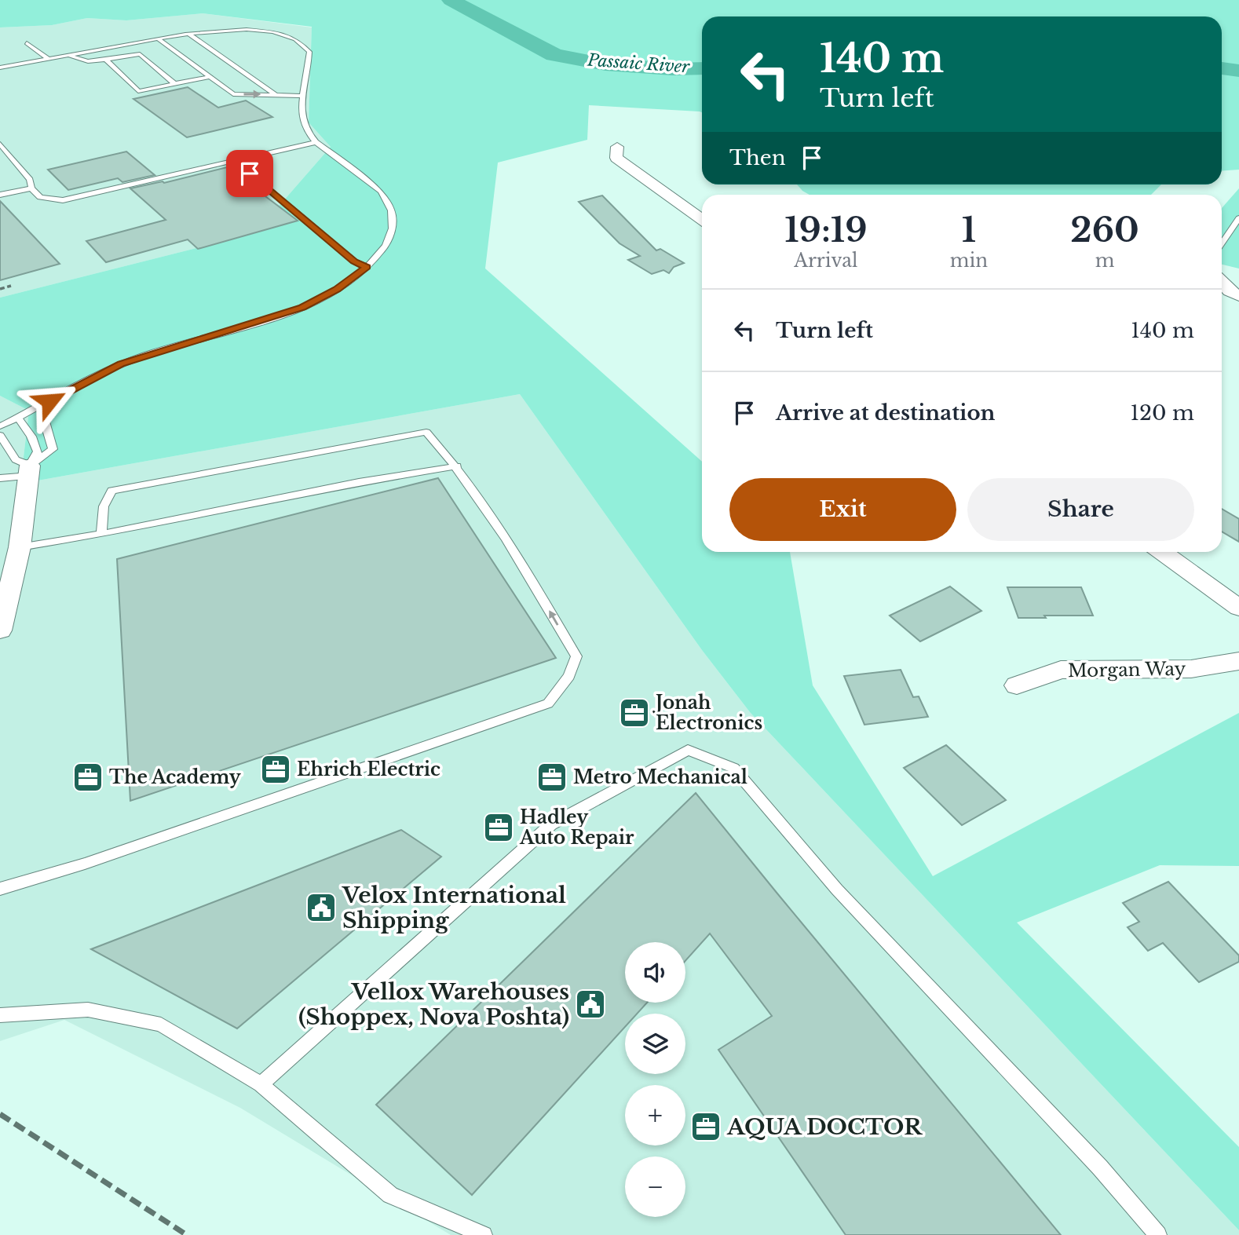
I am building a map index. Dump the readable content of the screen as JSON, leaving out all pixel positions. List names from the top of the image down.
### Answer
{
  "streets": {
    "street": ["Morgan Way"]
  },
  "water": ["Passaic River"],
  "places": {
    "office": [
      "Jonah Electronics",
      "Ehrich Electric",
      "The Academy",
      "Metro Mechanical",
      "Hadley Auto Repair",
      "AQUA DOCTOR"
    ],
    "public building": ["Velox International Shipping", "Vellox Warehouses (Shoppex, Nova Poshta)"]
  },
  "page": {
    "turn": ["140 m", "Turn left"],
    "then": "Then",
    "eta": [
      "19:19",
      "Arrival",
      "1",
      "min",
      "260",
      "m"
    ],
    "list": [
      {
        "name": "Turn left",
        "value": "140 m"
      },
      {
        "name": "Arrive at destination",
        "value": "120 m"
      }
    ],
    "buttons": ["Exit", "Share"],
    "map_buttons": ["+", "−"]
  }
}
